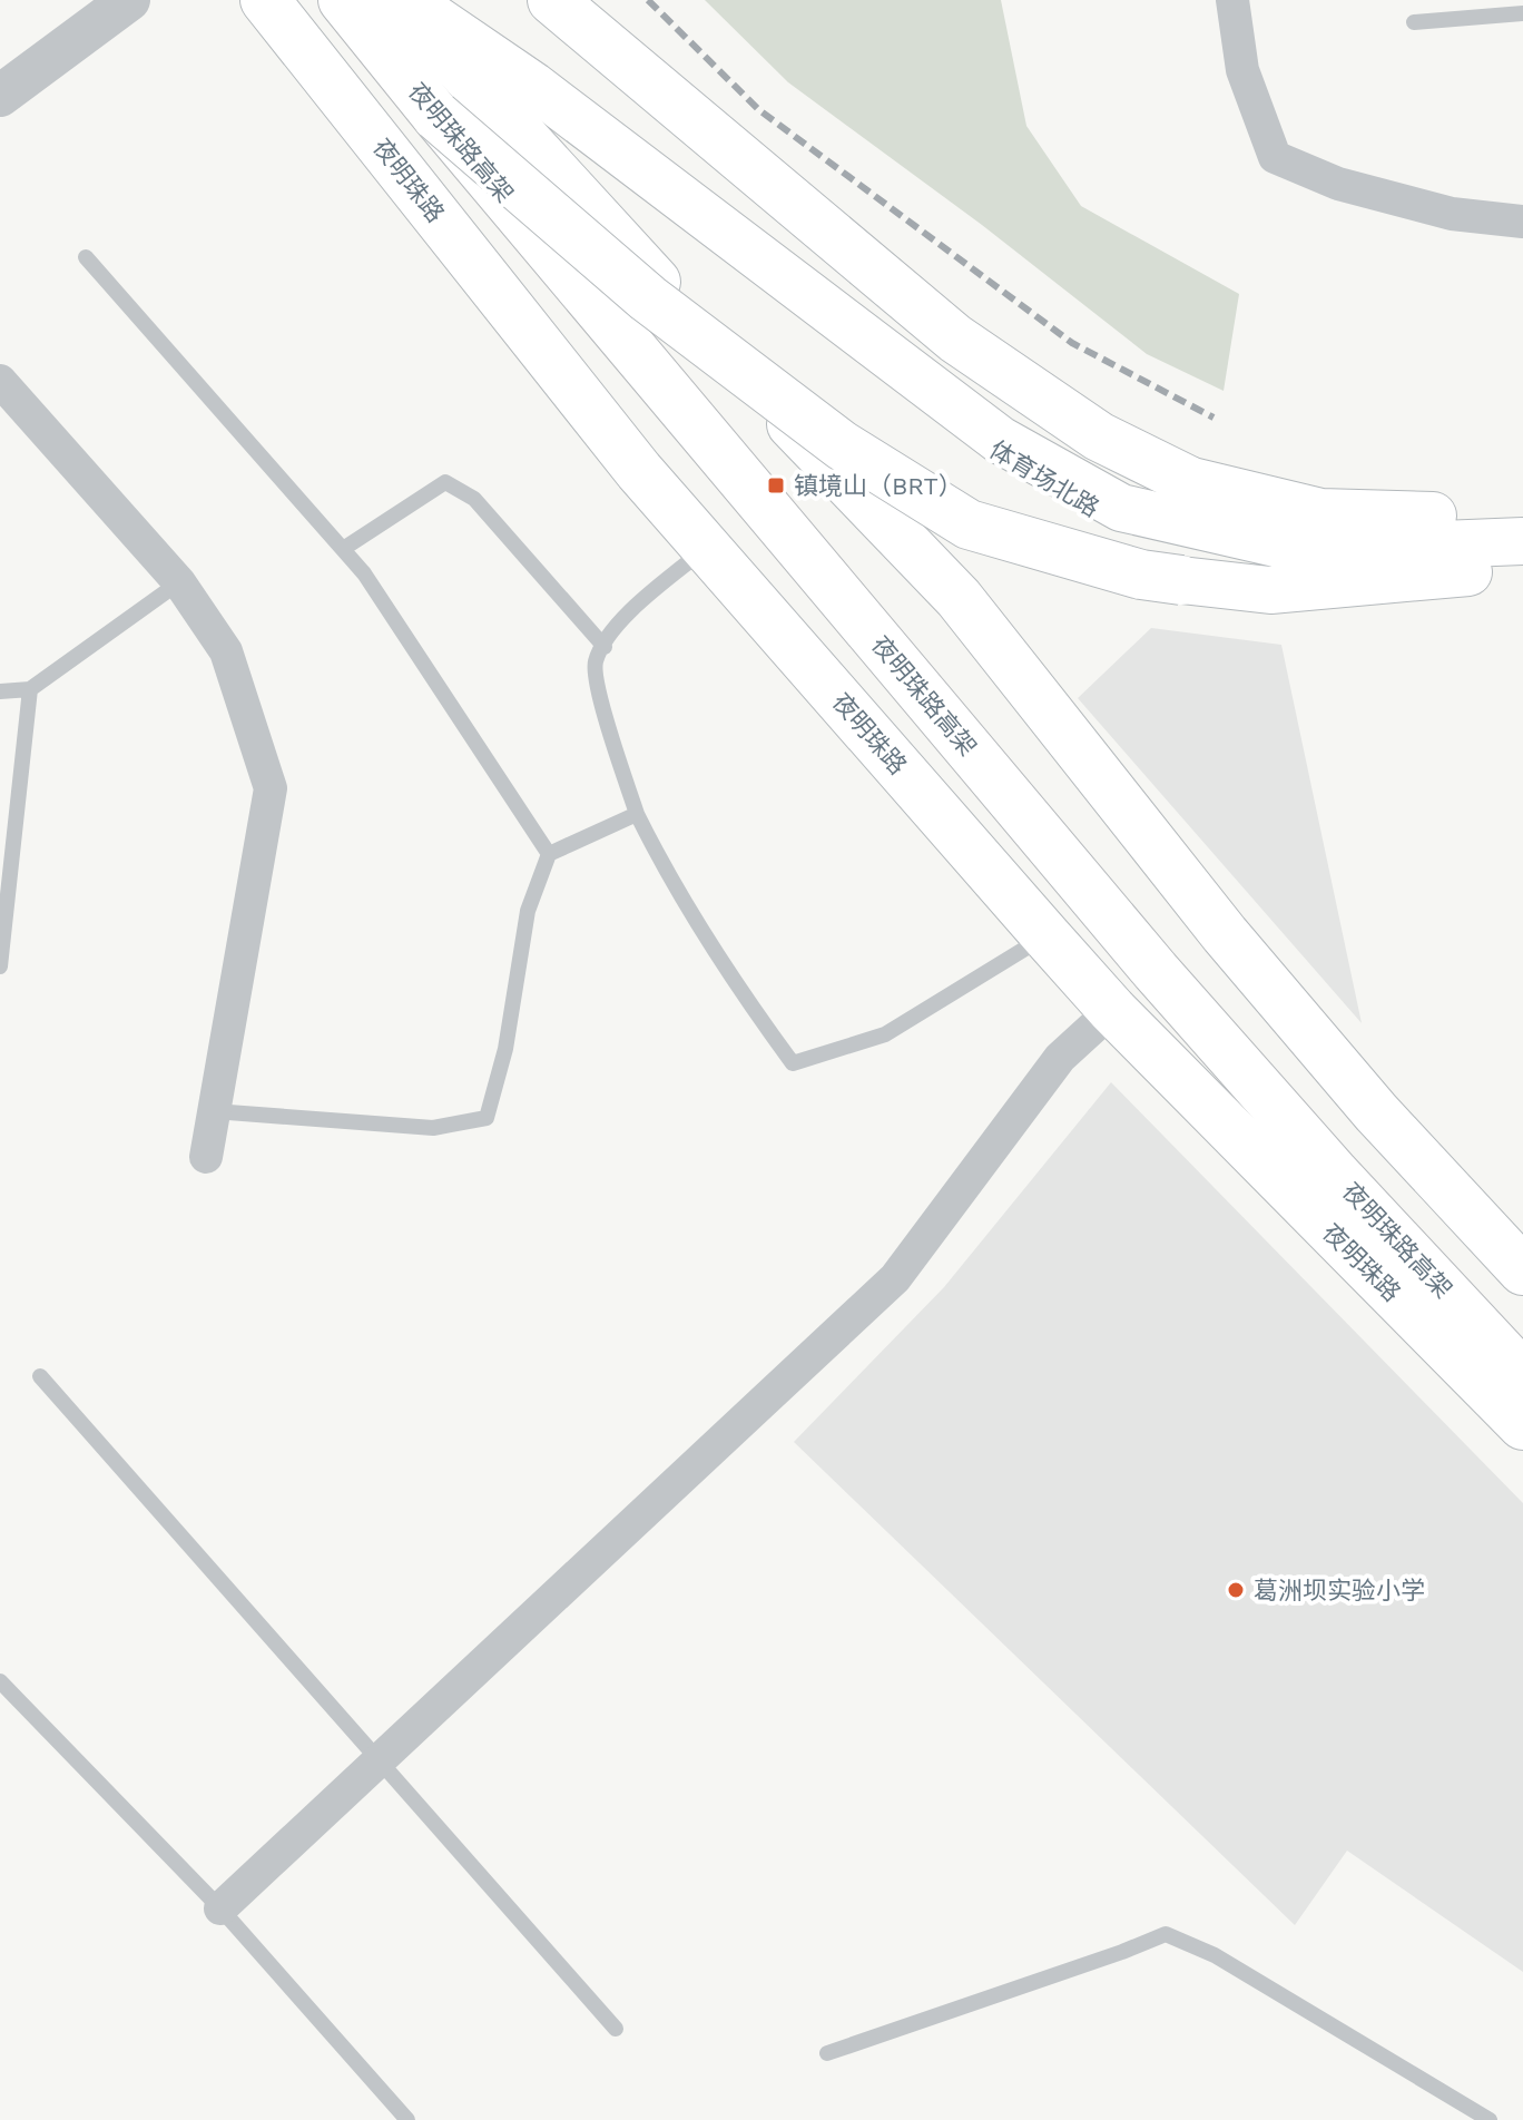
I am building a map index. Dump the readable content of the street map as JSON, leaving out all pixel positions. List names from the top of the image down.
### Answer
{
  "streets": {
    "main road": ["夜明珠路高架", "夜明珠路", "体育场北路"]
  },
  "places": {
    "transit": ["镇境山（BRT）"],
    "other": ["葛洲坝实验小学"]
  }
}
